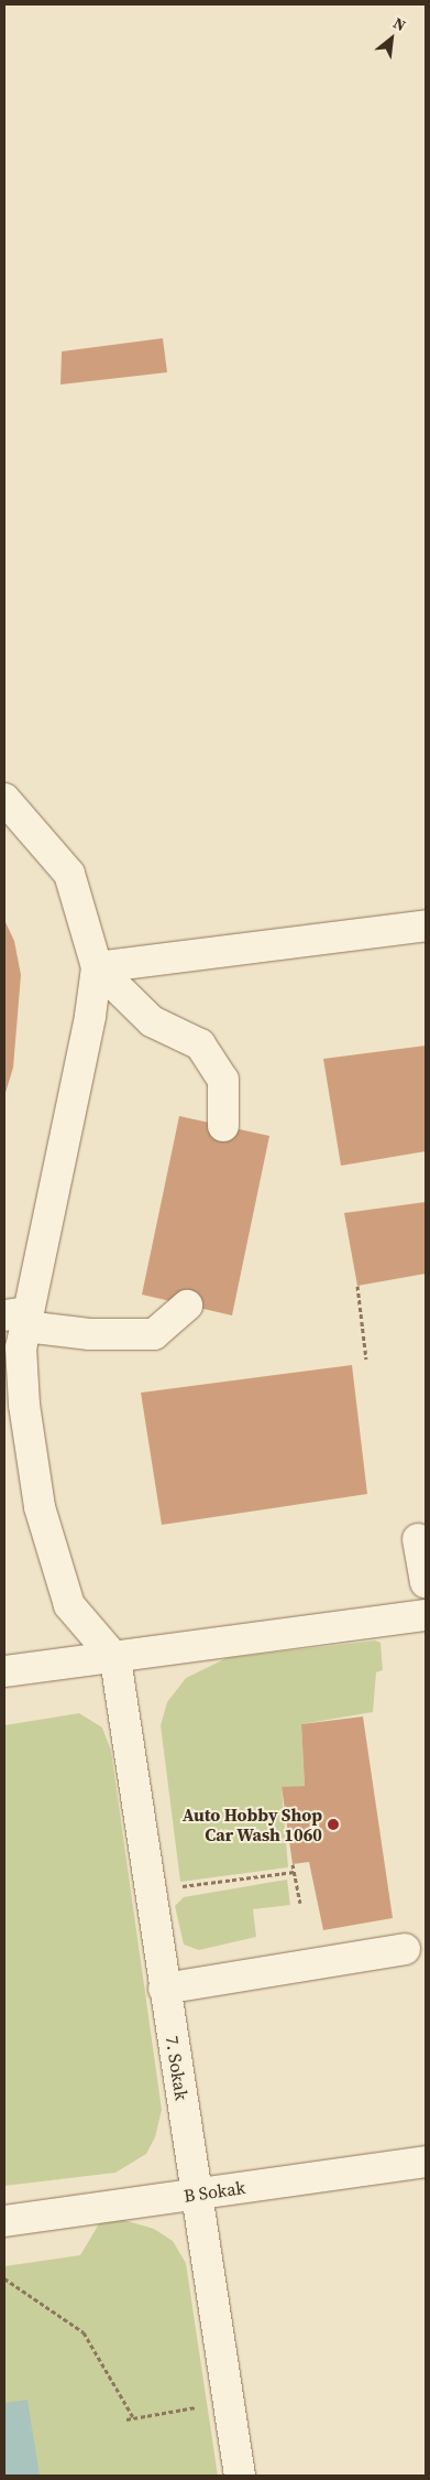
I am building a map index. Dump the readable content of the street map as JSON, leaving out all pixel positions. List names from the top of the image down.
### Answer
{
  "streets": {
    "lane": ["7. Sokak", "B Sokak"]
  },
  "crossings": [
    ["7. Sokak", "B Sokak"]
  ],
  "places": ["Auto Hobby Shop Car Wash 1060"],
  "north": "top right"
}
